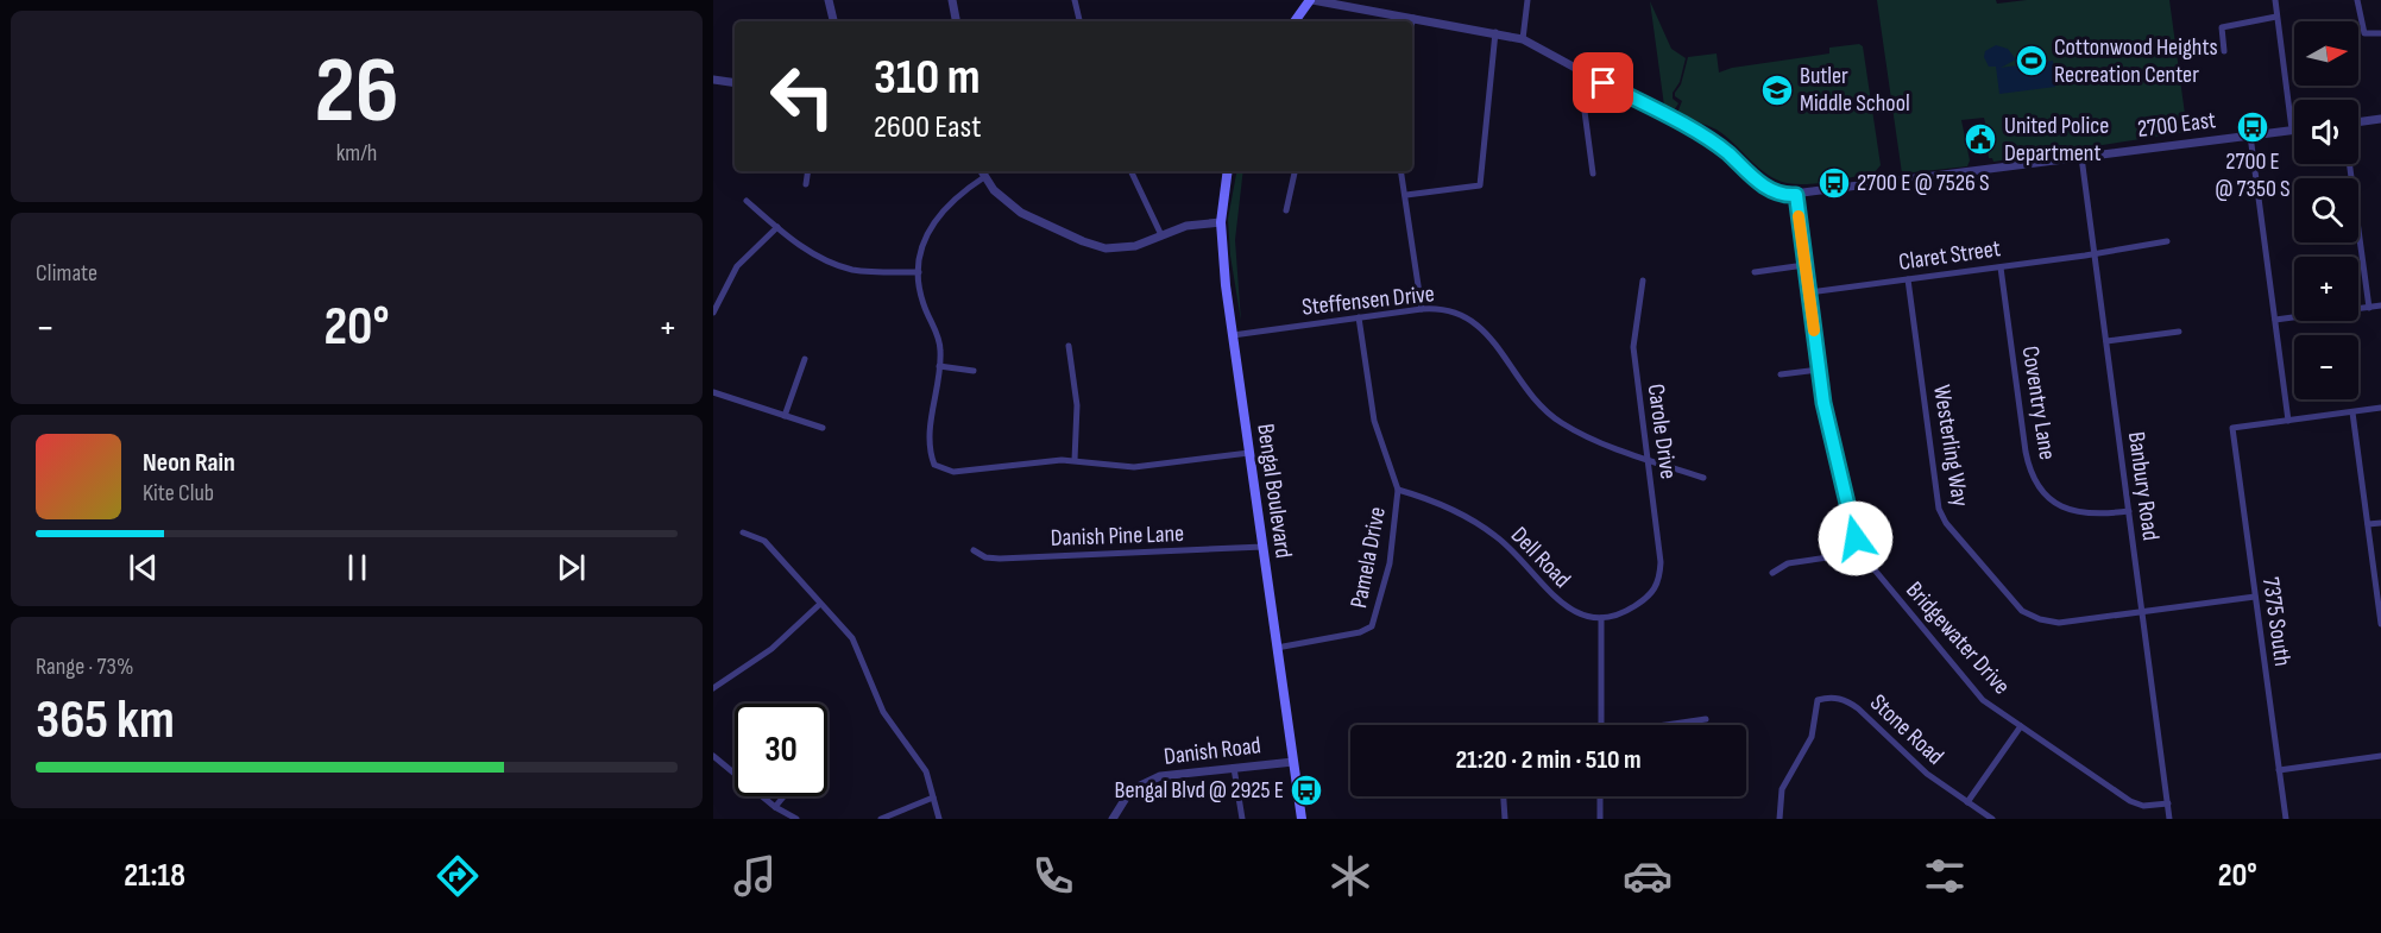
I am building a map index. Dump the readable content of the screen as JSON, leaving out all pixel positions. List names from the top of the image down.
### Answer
{
  "streets": {
    "main road": ["Bengal Boulevard"],
    "street": [
      "2700 East",
      "Claret Street",
      "Steffensen Drive",
      "Coventry Lane",
      "Carole Drive",
      "Westerling Way",
      "Banbury Road",
      "Danish Pine Lane",
      "Pamela Drive",
      "Dell Road",
      "7375 South",
      "Bridgewater Drive",
      "Stone Road",
      "Danish Road"
    ]
  },
  "crossings": [
    ["2700 East", "Banbury Road"],
    ["2700 East", "Bridgewater Drive"],
    ["Claret Street", "Coventry Lane"],
    ["Claret Street", "Westerling Way"],
    ["Claret Street", "Banbury Road"],
    ["Claret Street", "Bridgewater Drive"],
    ["Steffensen Drive", "Carole Drive"],
    ["Steffensen Drive", "Bengal Boulevard"],
    ["Steffensen Drive", "Pamela Drive"],
    ["Coventry Lane", "Banbury Road"],
    ["Carole Drive", "Dell Road"],
    ["Westerling Way", "Banbury Road"],
    ["Westerling Way", "7375 South"],
    ["Banbury Road", "Bridgewater Drive"],
    ["Bengal Boulevard", "Danish Pine Lane"],
    ["Bengal Boulevard", "Pamela Drive"],
    ["Bengal Boulevard", "Danish Road"],
    ["Pamela Drive", "Dell Road"]
  ],
  "places": {
    "sports": ["Cottonwood Heights Recreation Center"],
    "school or university": ["Butler Middle School"],
    "bus stop": ["2700 E @ 7350 S", "2700 E @ 7526 S", "Bengal Blvd @ 2925 E"],
    "public building": ["United Police Department"]
  },
  "north": "right",
  "page": {
    "tile": [
      ["26", "km/h"],
      "Climate",
      ["Range · 73%", "365 km"]
    ],
    "map_buttons": ["+", "−"],
    "turn": ["310 m", "2600 East"],
    "heat": ["−", "20°", "+"],
    "song": ["Neon Rain", "Kite Club"],
    "limit": "30",
    "trip": "21:20 · 2 min · 510 m",
    "tabs": ["21:18", "20°"]
  }
}
